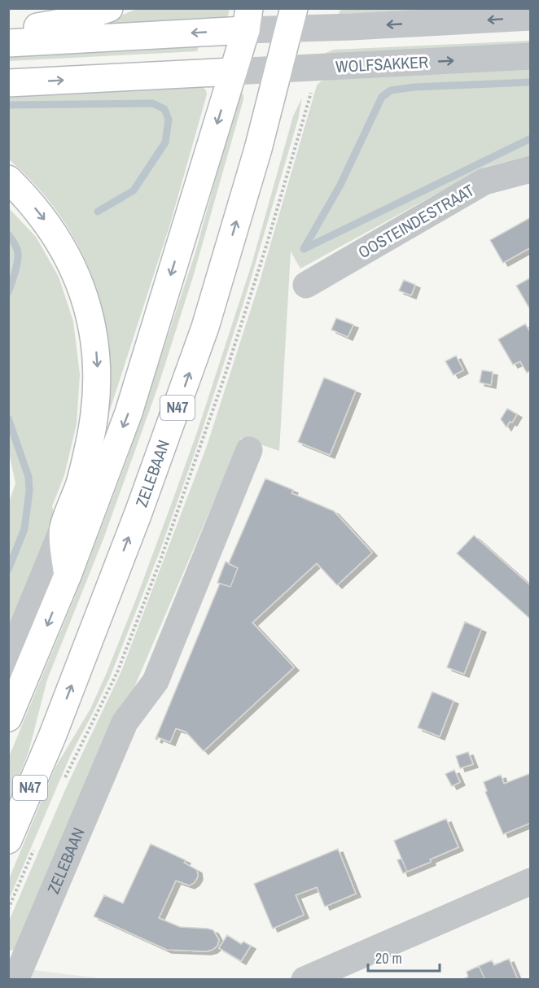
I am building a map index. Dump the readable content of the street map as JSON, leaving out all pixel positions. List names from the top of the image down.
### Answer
{
  "streets": {
    "main road": ["N47", "ZELEBAAN"],
    "street": ["WOLFSAKKER", "OOSTEINDESTRAAT"]
  },
  "crossings": [
    ["WOLFSAKKER", "N47"],
    ["WOLFSAKKER", "ZELEBAAN"],
    ["N47", "ZELEBAAN"]
  ],
  "scale_bar": "20 m"
}
